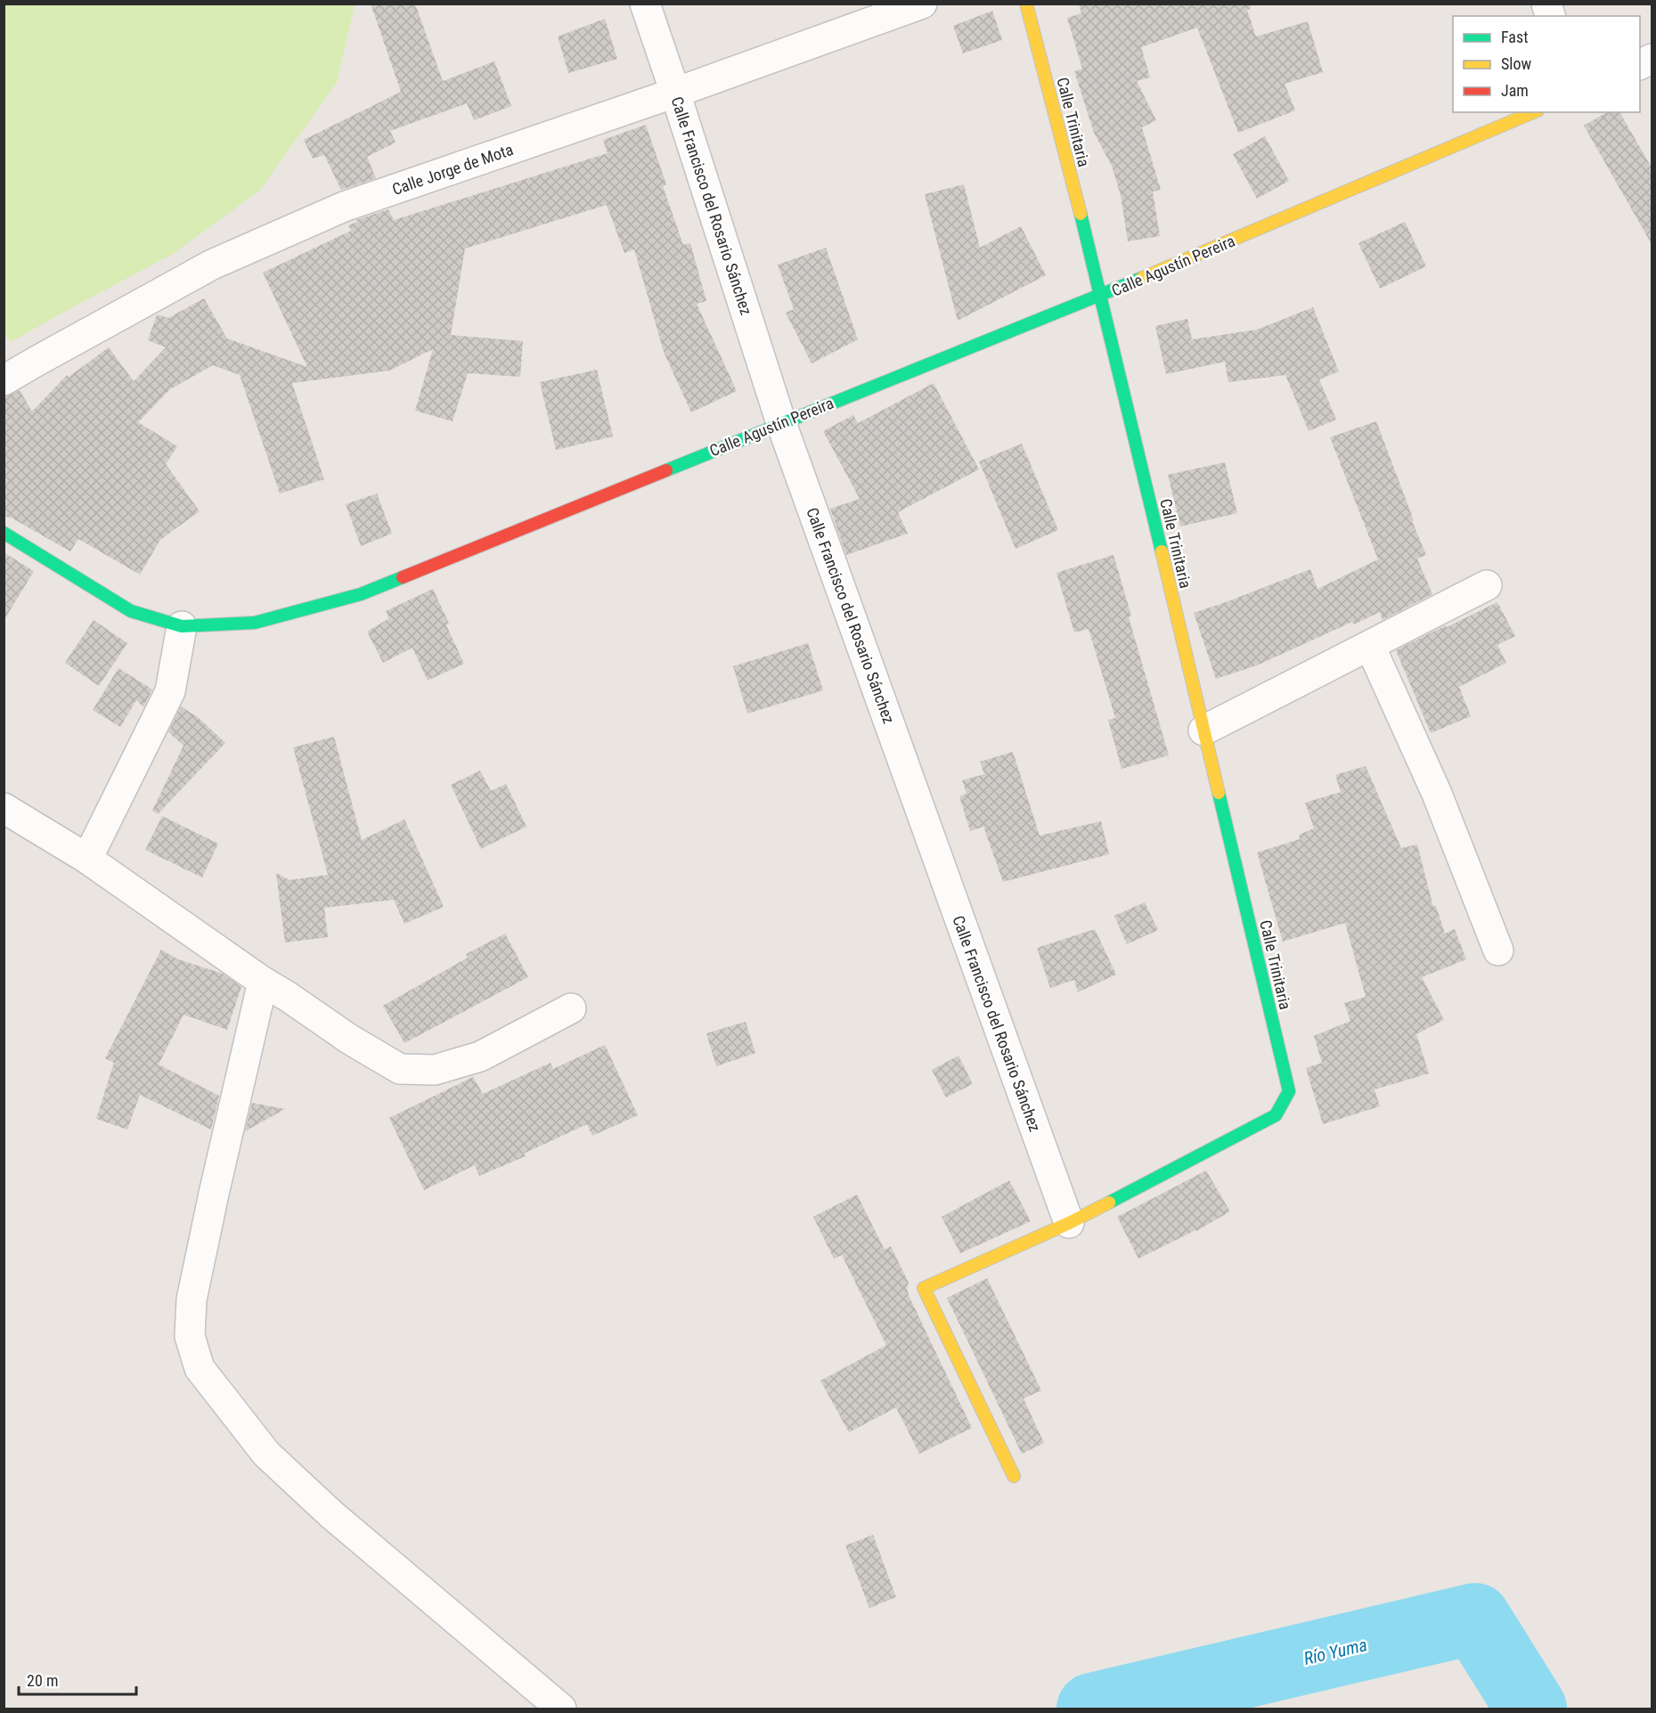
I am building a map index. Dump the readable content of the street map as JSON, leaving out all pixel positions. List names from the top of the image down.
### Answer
{
  "streets": {
    "street": [
      "Calle Trinitaria",
      "Calle Jorge de Mota",
      "Calle Francisco del Rosario Sánchez",
      "Calle Agustín Pereira"
    ]
  },
  "crossings": [
    ["Calle Trinitaria", "Calle Francisco del Rosario Sánchez"],
    ["Calle Trinitaria", "Calle Agustín Pereira"],
    ["Calle Jorge de Mota", "Calle Francisco del Rosario Sánchez"],
    ["Calle Francisco del Rosario Sánchez", "Calle Agustín Pereira"]
  ],
  "water": ["Río Yuma"],
  "legend": ["Fast", "Slow", "Jam"],
  "scale_bar": "20 m"
}
